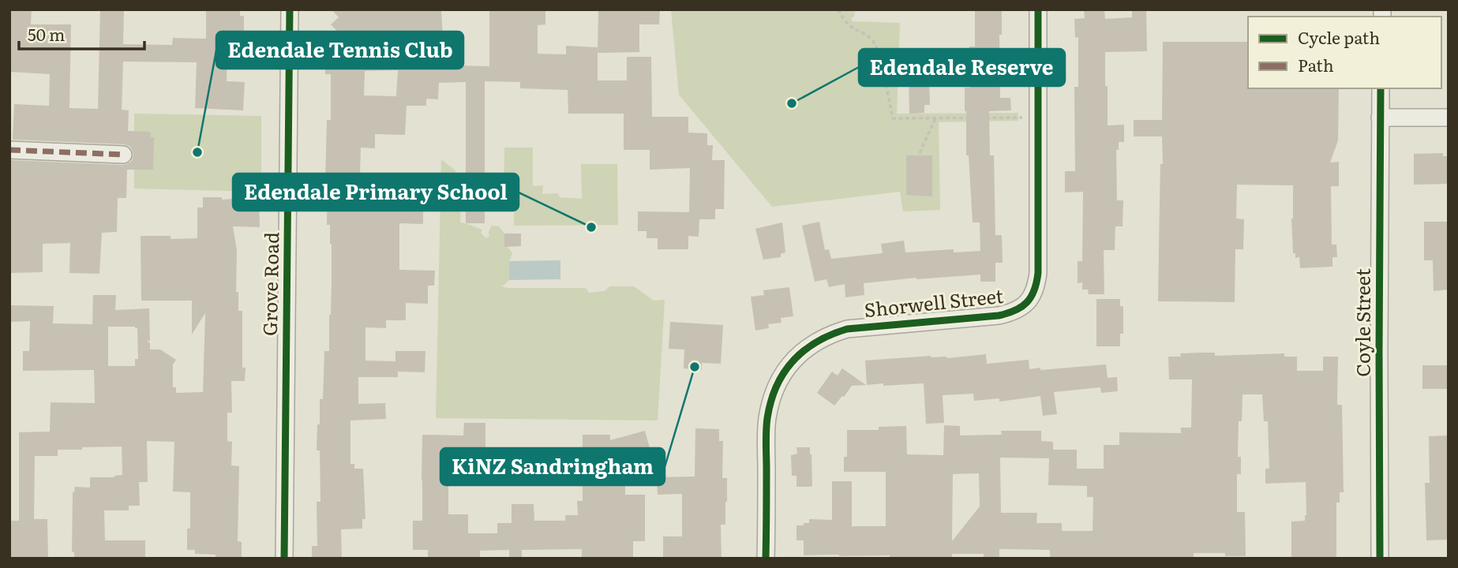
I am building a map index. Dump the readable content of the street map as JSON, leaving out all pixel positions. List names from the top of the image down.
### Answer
{
  "streets": {
    "street": ["Grove Road", "Shorwell Street", "Coyle Street"]
  },
  "places": [
    "Edendale Reserve",
    "Edendale Tennis Club",
    "Edendale Primary School",
    "KiNZ Sandringham"
  ],
  "legend": ["Cycle path", "Path"],
  "scale_bar": "50 m"
}
